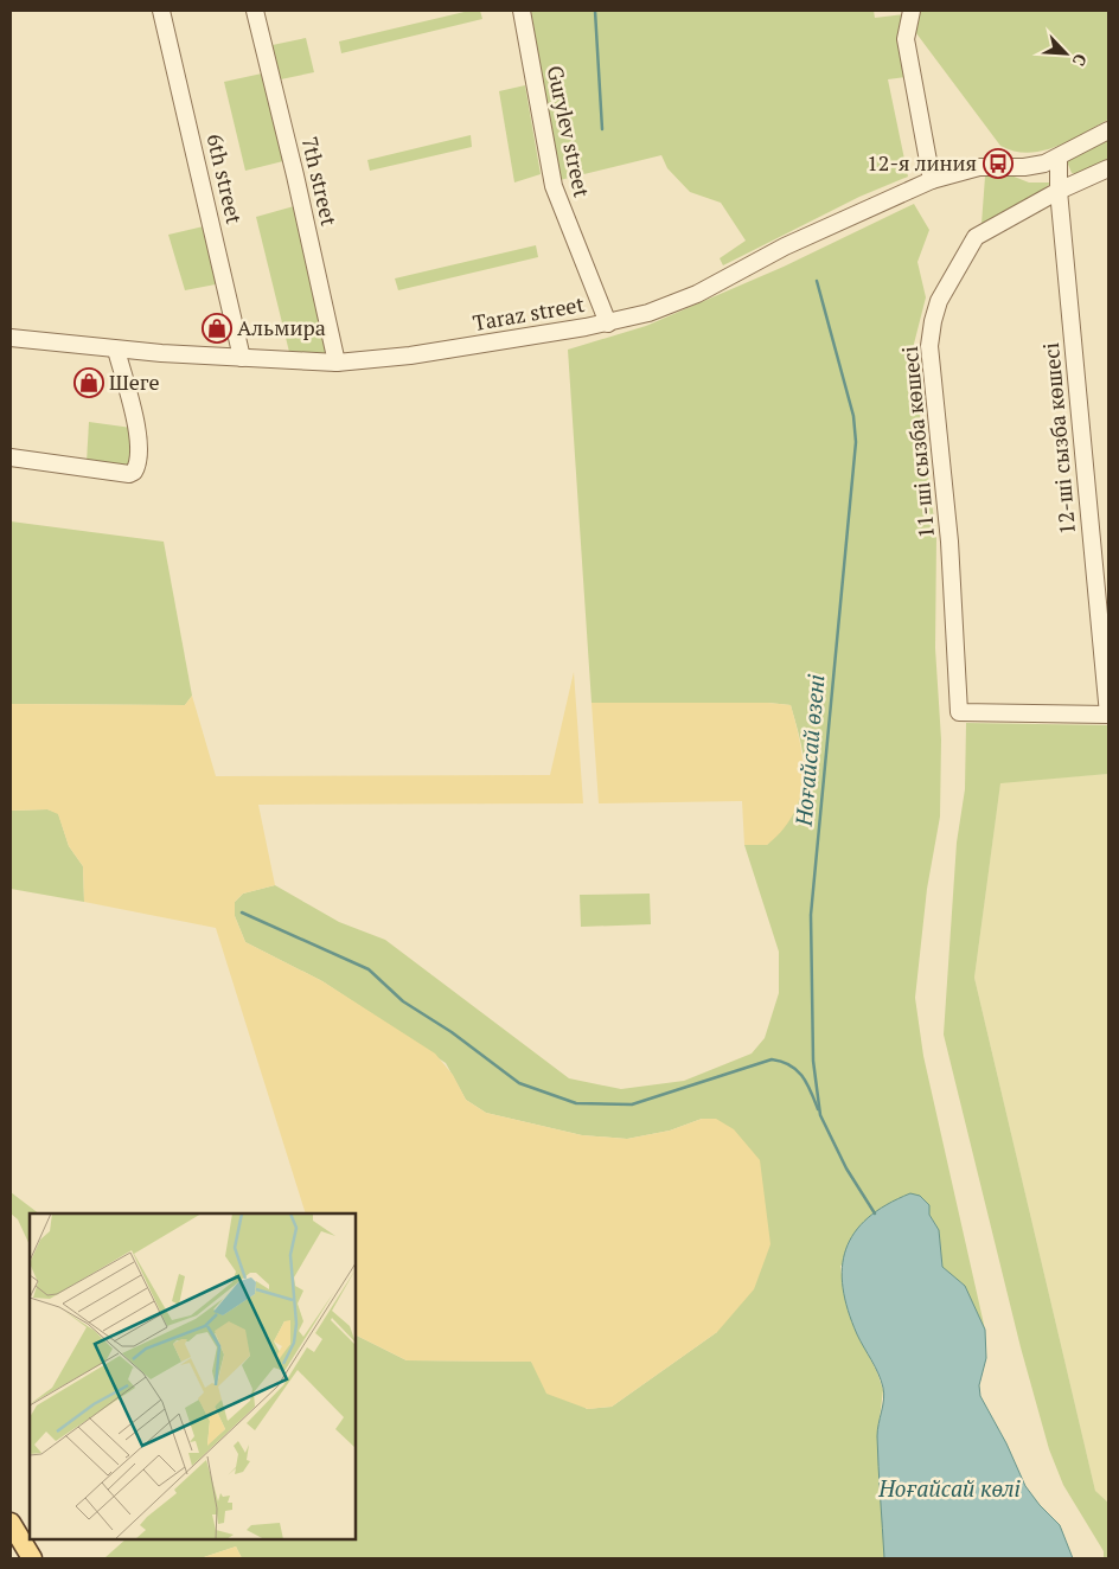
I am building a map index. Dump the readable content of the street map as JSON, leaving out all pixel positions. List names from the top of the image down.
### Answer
{
  "streets": {
    "street": [
      "Gurylev street",
      "6th street",
      "7th street",
      "Taraz street",
      "12-ші сызба көшесі",
      "11-ші сызба көшесі"
    ]
  },
  "crossings": [
    ["Gurylev street", "Taraz street"],
    ["6th street", "Taraz street"],
    ["7th street", "Taraz street"],
    ["Taraz street", "12-ші сызба көшесі"],
    ["12-ші сызба көшесі", "11-ші сызба көшесі"]
  ],
  "water": ["Ноғайсай өзені", "Ноғайсай көлі"],
  "places": {
    "bus stop": ["12-я линия"],
    "shop": ["Альмира", "Шеге"]
  },
  "north": "bottom right"
}
